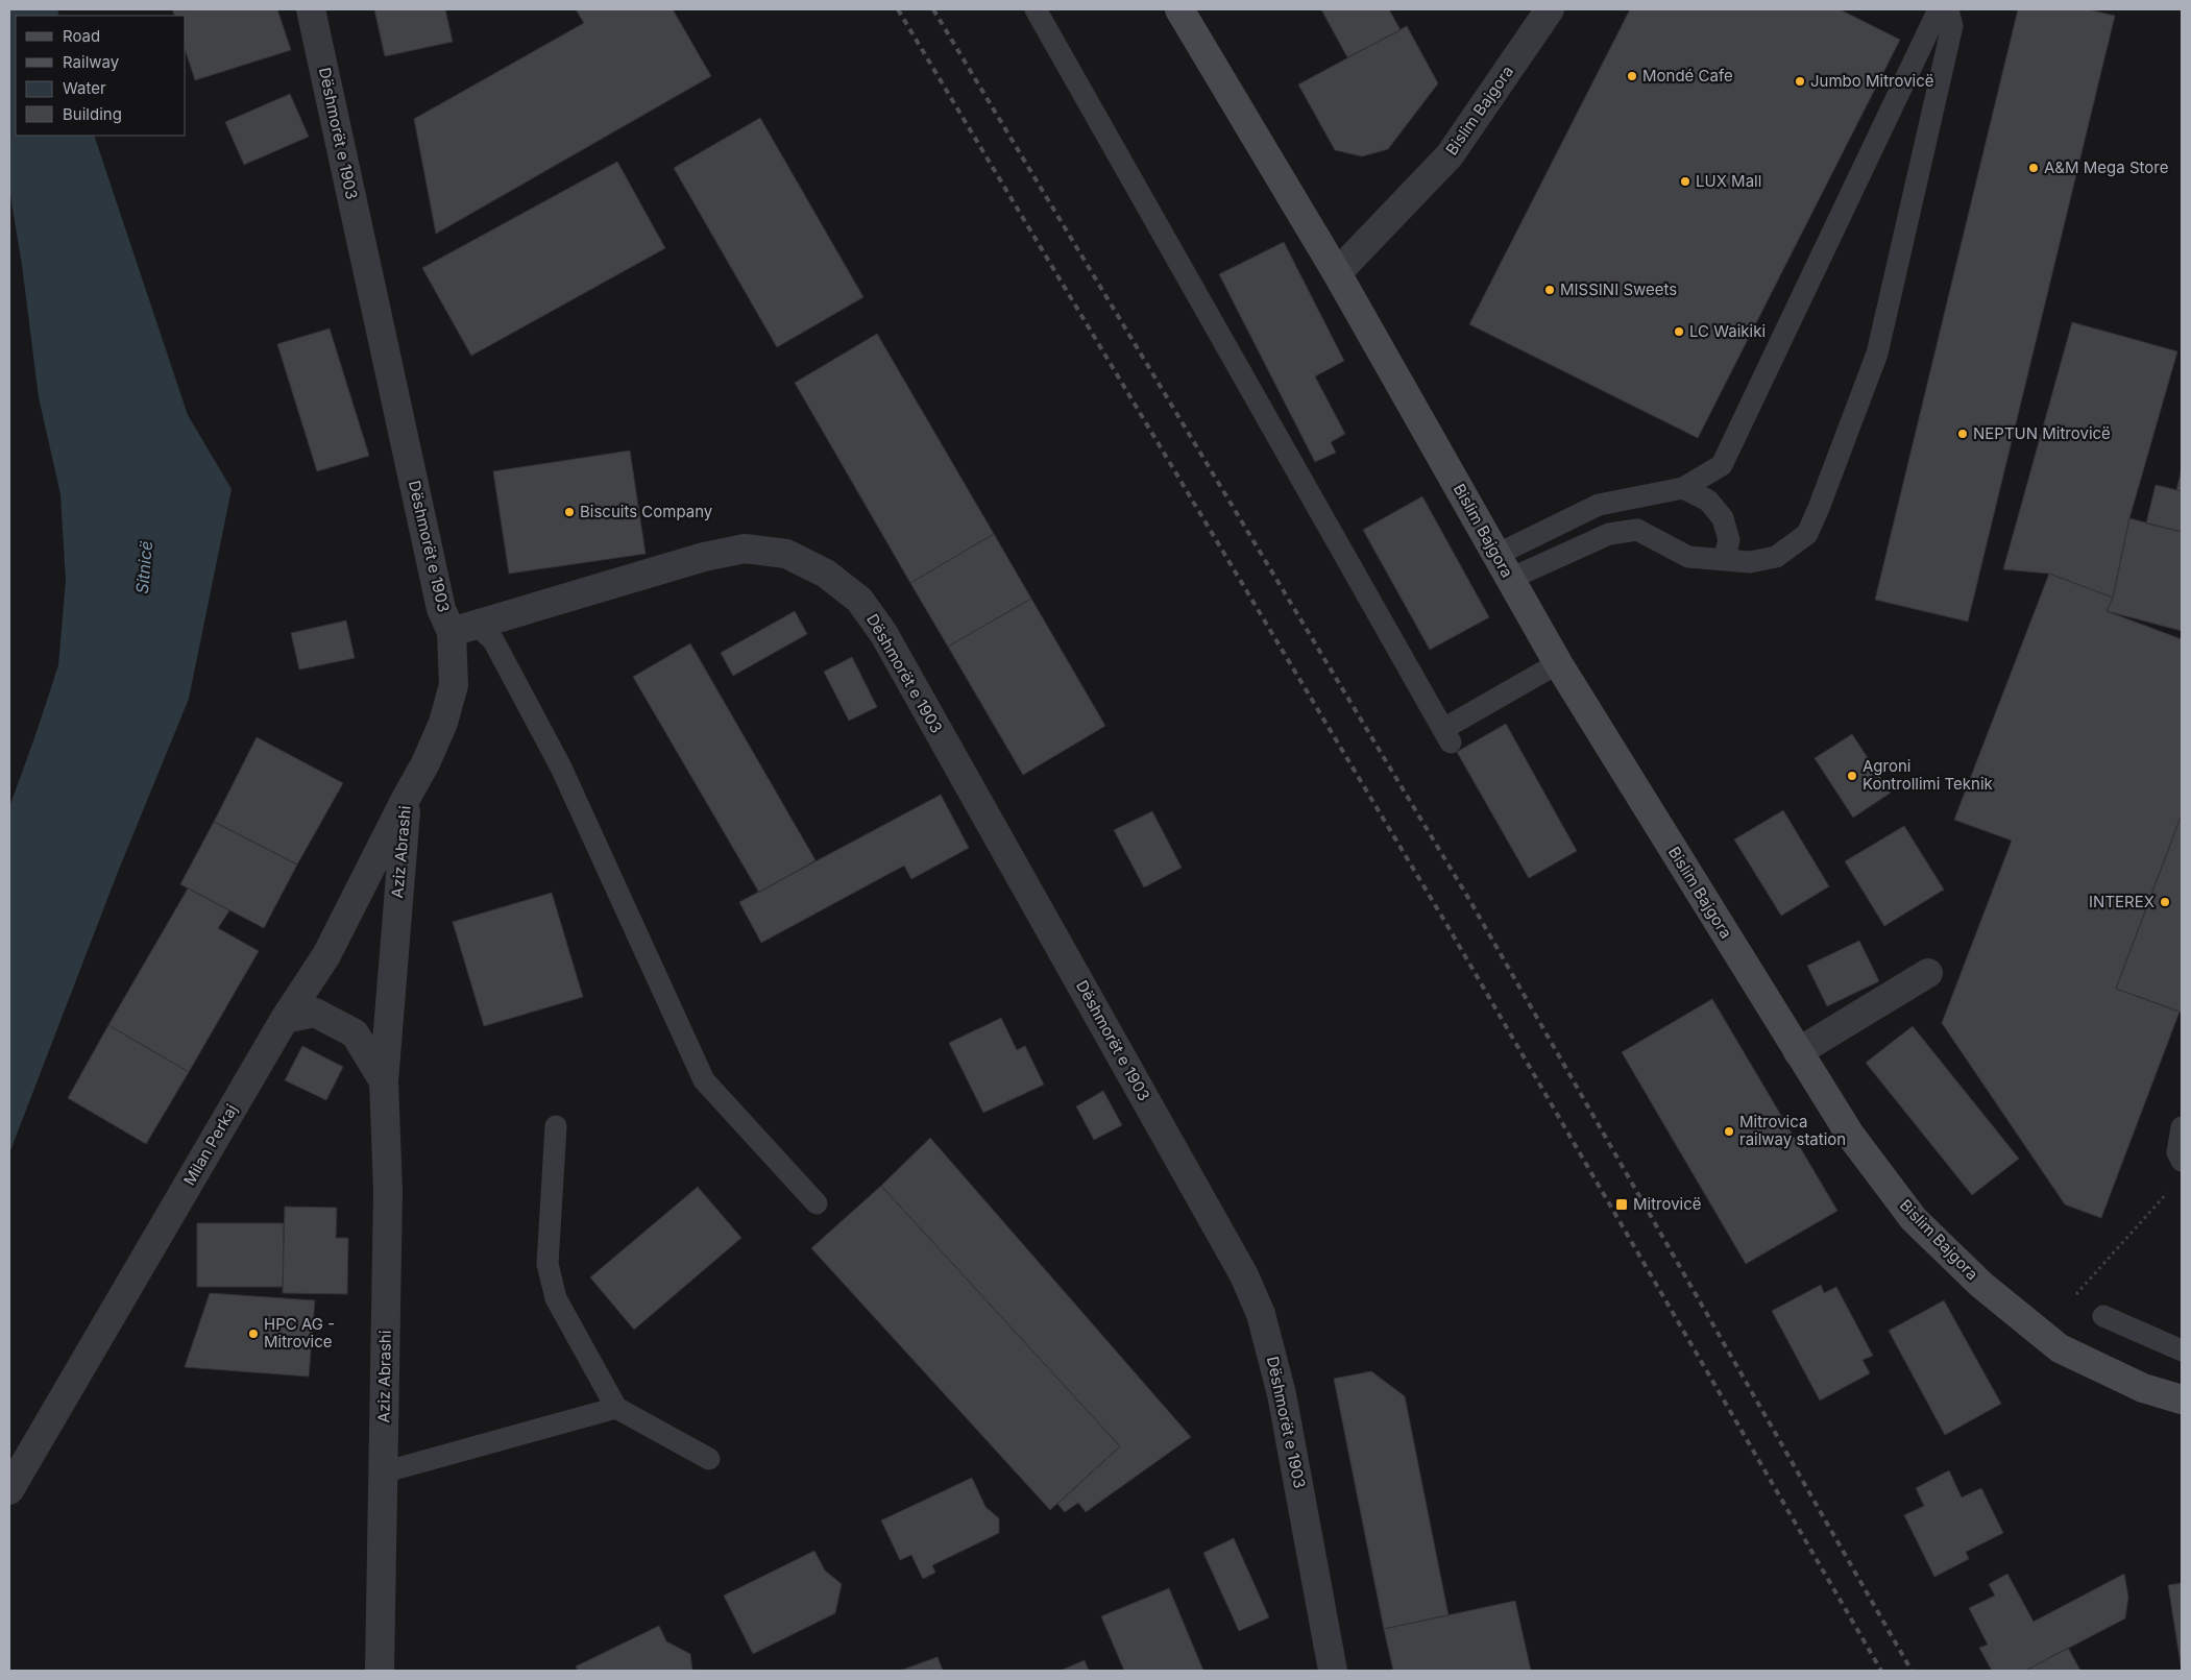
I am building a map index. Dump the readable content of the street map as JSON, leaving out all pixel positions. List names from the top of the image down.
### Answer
{
  "streets": {
    "main road": ["Bislim Bajgora"],
    "street": ["Dëshmorët e 1903", "Aziz Abrashi", "Milan Perkaj"]
  },
  "crossings": [
    ["Dëshmorët e 1903", "Aziz Abrashi"],
    ["Aziz Abrashi", "Milan Perkaj"]
  ],
  "water": ["Sitnicë"],
  "places": {
    "other": [
      "Mondé Cafe",
      "Jumbo Mitrovicë",
      "A&M Mega Store",
      "LUX Mall",
      "MISSINI Sweets",
      "LC Waikiki",
      "NEPTUN Mitrovicë",
      "Biscuits Company",
      "Agroni Kontrollimi Teknik",
      "INTEREX",
      "Mitrovica railway station",
      "HPC AG - Mitrovice"
    ],
    "transit": ["Mitrovicë"]
  },
  "legend": [
    "Road",
    "Railway",
    "Water",
    "Building"
  ]
}
